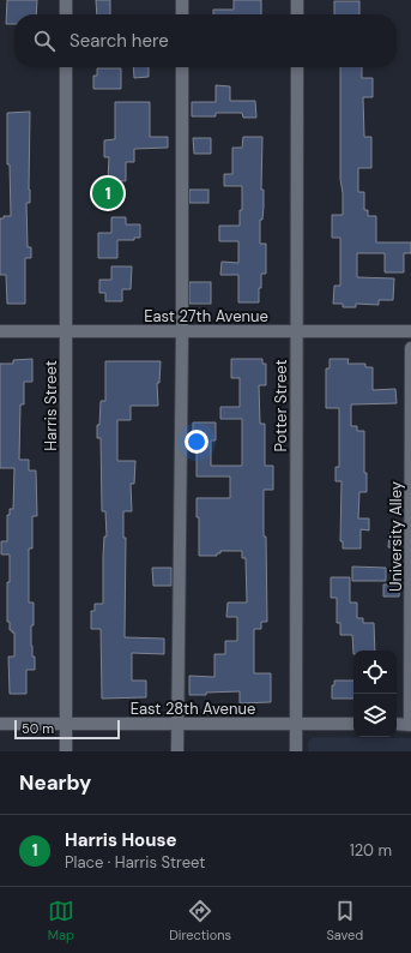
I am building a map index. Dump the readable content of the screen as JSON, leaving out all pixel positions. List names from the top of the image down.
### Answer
{
  "streets": {
    "street": [
      "East 27th Avenue",
      "Harris Street",
      "Potter Street",
      "University Alley",
      "East 28th Avenue"
    ]
  },
  "crossings": [
    ["East 27th Avenue", "Harris Street"],
    ["East 27th Avenue", "Potter Street"],
    ["Harris Street", "East 28th Avenue"],
    ["Potter Street", "East 28th Avenue"]
  ],
  "scale_bar": "50 m",
  "page": {
    "search": "Search here",
    "pins": "1",
    "scale": "50 m",
    "heading": "Nearby",
    "list": [
      {
        "mark": "1",
        "name": "Harris House",
        "note": "Place · Harris Street",
        "value": "120 m"
      }
    ],
    "nav": ["Map", "Directions", "Saved"]
  }
}
